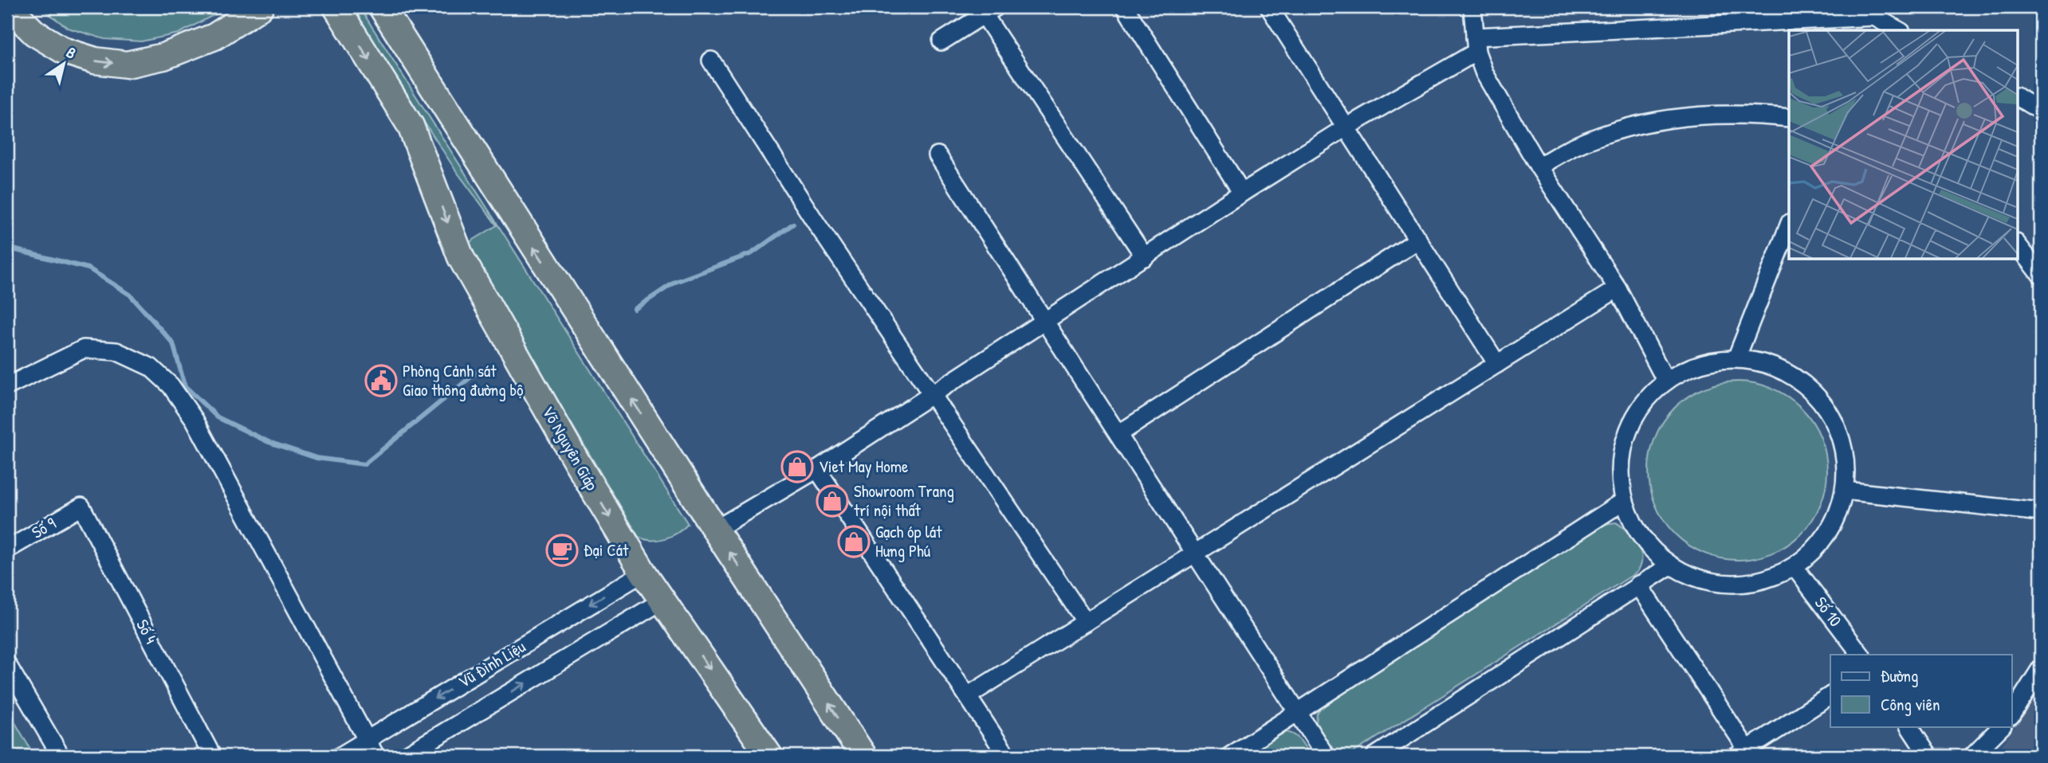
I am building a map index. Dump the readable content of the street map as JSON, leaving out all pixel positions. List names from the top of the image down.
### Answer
{
  "streets": {
    "highway": ["Võ Nguyên Giáp"],
    "street": [
      "Số 9",
      "Số 10",
      "Số 4",
      "Vũ Đình Liệu"
    ]
  },
  "crossings": [
    ["Võ Nguyên Giáp", "Vũ Đình Liệu"],
    ["Số 9", "Số 4"]
  ],
  "places": {
    "public building": ["Phòng Cảnh sát Giao thông đường bộ"],
    "shop": ["Viet May Home", "Showroom Trang trí nội thất", "Gạch óp lát Hưng Phú"],
    "cafe": ["Đại Cát"]
  },
  "legend": ["Đường", "Công viên"],
  "north": "top right"
}
